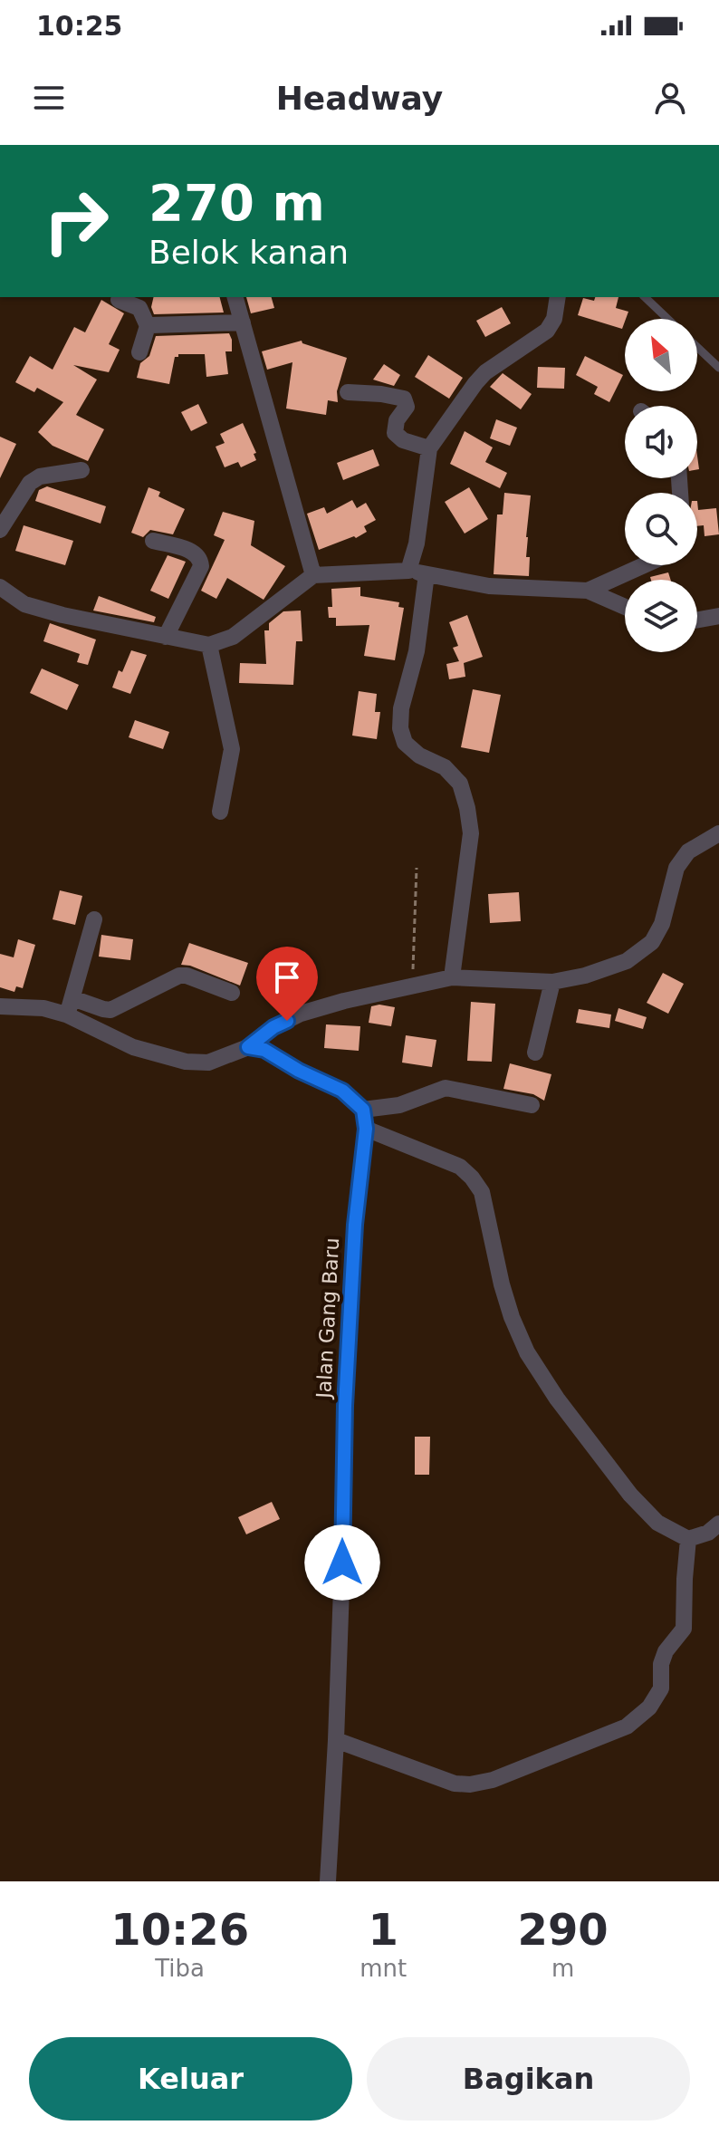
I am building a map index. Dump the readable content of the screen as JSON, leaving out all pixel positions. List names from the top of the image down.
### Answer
{
  "streets": {
    "street": ["Jalan Gang Baru"]
  },
  "north": "top left",
  "page": {
    "status": "10:25",
    "header": "Headway",
    "turn": ["270 m", "Belok kanan"],
    "eta": [
      "10:26",
      "Tiba",
      "1",
      "mnt",
      "290",
      "m"
    ],
    "buttons": ["Keluar", "Bagikan"]
  }
}
